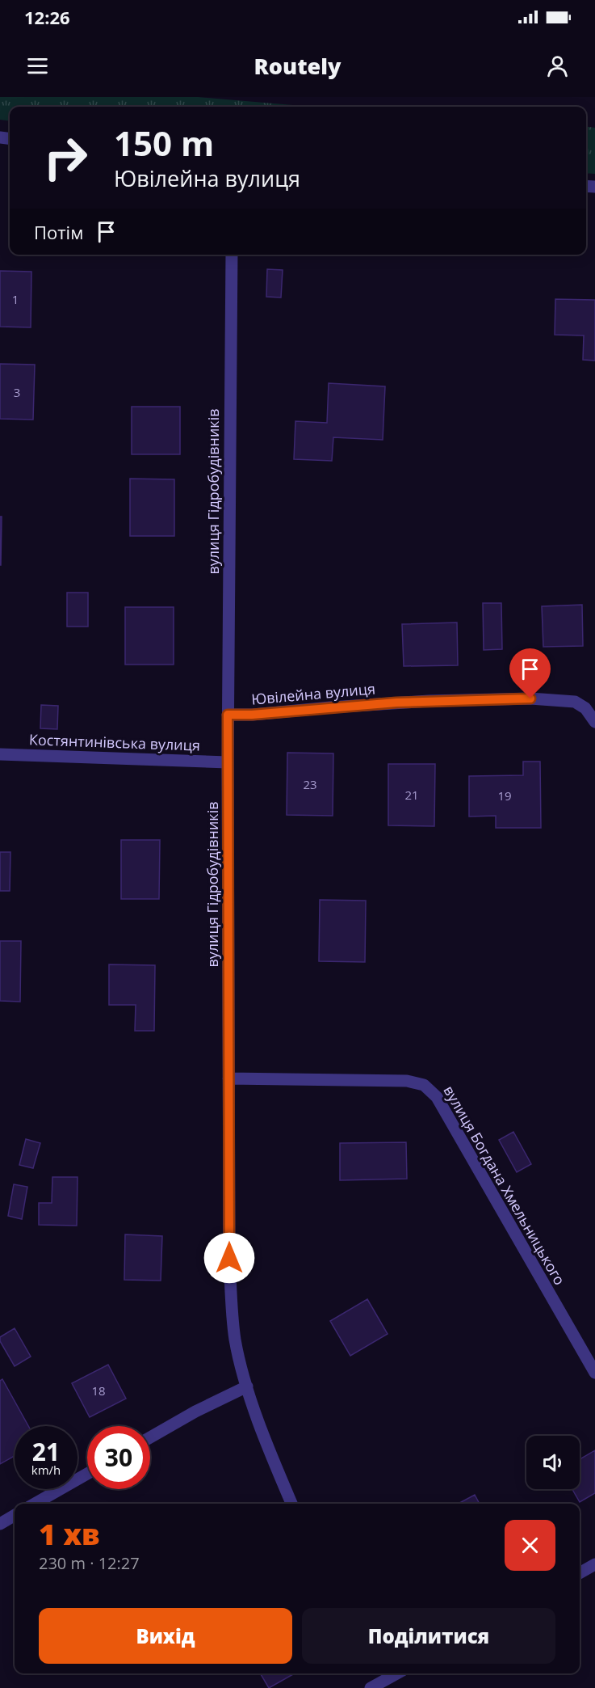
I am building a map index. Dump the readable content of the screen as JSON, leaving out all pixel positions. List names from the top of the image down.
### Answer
{
  "streets": {
    "street": [
      "вулиця Гідробудівників",
      "Ювілейна вулиця",
      "Костянтинівська вулиця",
      "вулиця Богдана Хмельницького"
    ]
  },
  "crossings": [
    ["вулиця Гідробудівників", "Ювілейна вулиця"],
    ["вулиця Гідробудівників", "Костянтинівська вулиця"],
    ["вулиця Гідробудівників", "вулиця Богдана Хмельницького"]
  ],
  "house_numbers": [
    "1",
    "3",
    "23",
    "21",
    "19",
    "18"
  ],
  "page": {
    "status": "12:26",
    "header": "Routely",
    "turn": ["150 m", "Ювілейна вулиця"],
    "then": "Потім",
    "speed": "21 km/h",
    "limit": "30",
    "heading": ["1 хв", "230 m · 12:27"],
    "buttons": ["Вихід", "Поділитися"]
  }
}
